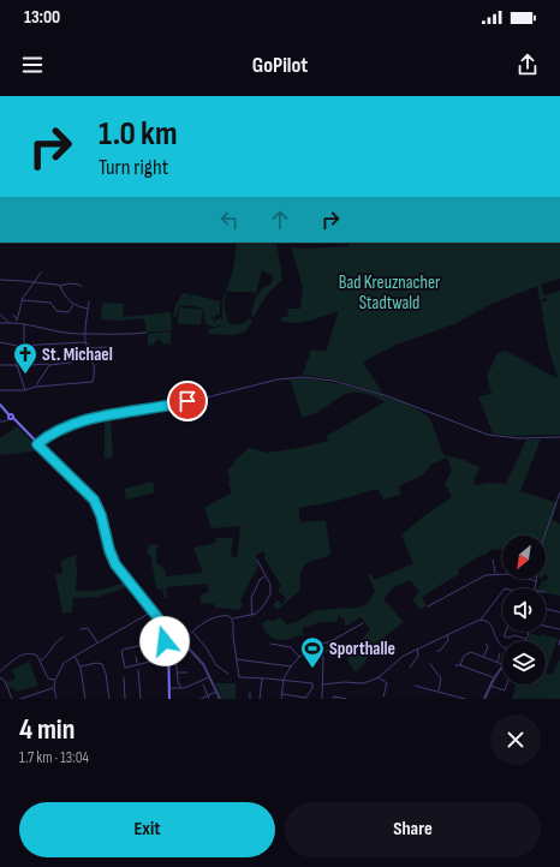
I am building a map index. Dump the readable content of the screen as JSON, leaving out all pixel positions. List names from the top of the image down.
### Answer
{
  "parks": ["Bad Kreuznacher Stadtwald"],
  "places": {
    "church": ["St. Michael"],
    "sports": ["Sporthalle"]
  },
  "north": "bottom left",
  "page": {
    "status": "13:00",
    "header": "GoPilot",
    "turn": ["1.0 km", "Turn right"],
    "heading": ["4 min", "1.7 km · 13:04"],
    "buttons": ["Exit", "Share"]
  }
}
